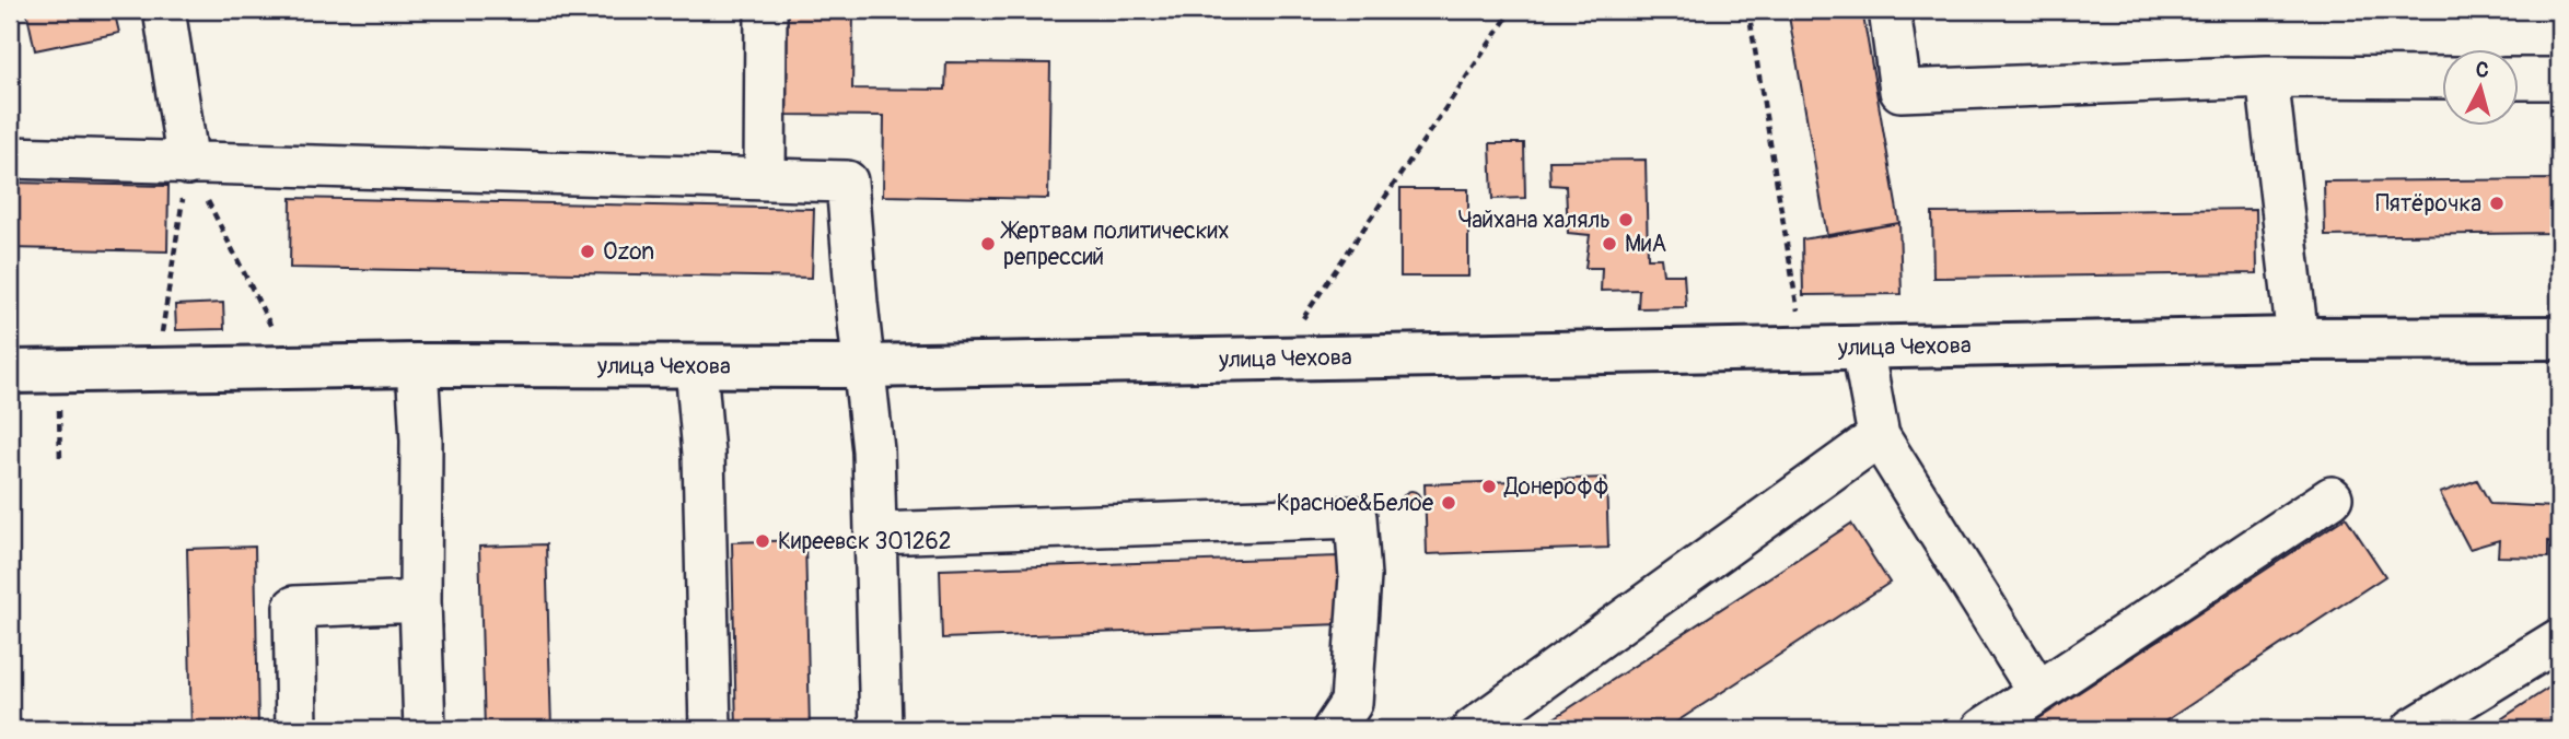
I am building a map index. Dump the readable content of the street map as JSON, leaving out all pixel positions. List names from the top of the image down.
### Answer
{
  "streets": {
    "main road": ["улица Чехова"]
  },
  "places": [
    "Пятёрочка",
    "Чайхана халяль",
    "Жертвам политических репрессий",
    "МиА",
    "Ozon",
    "Донерофф",
    "Красное&Белое",
    "Киреевск 301262"
  ],
  "north": "top"
}
